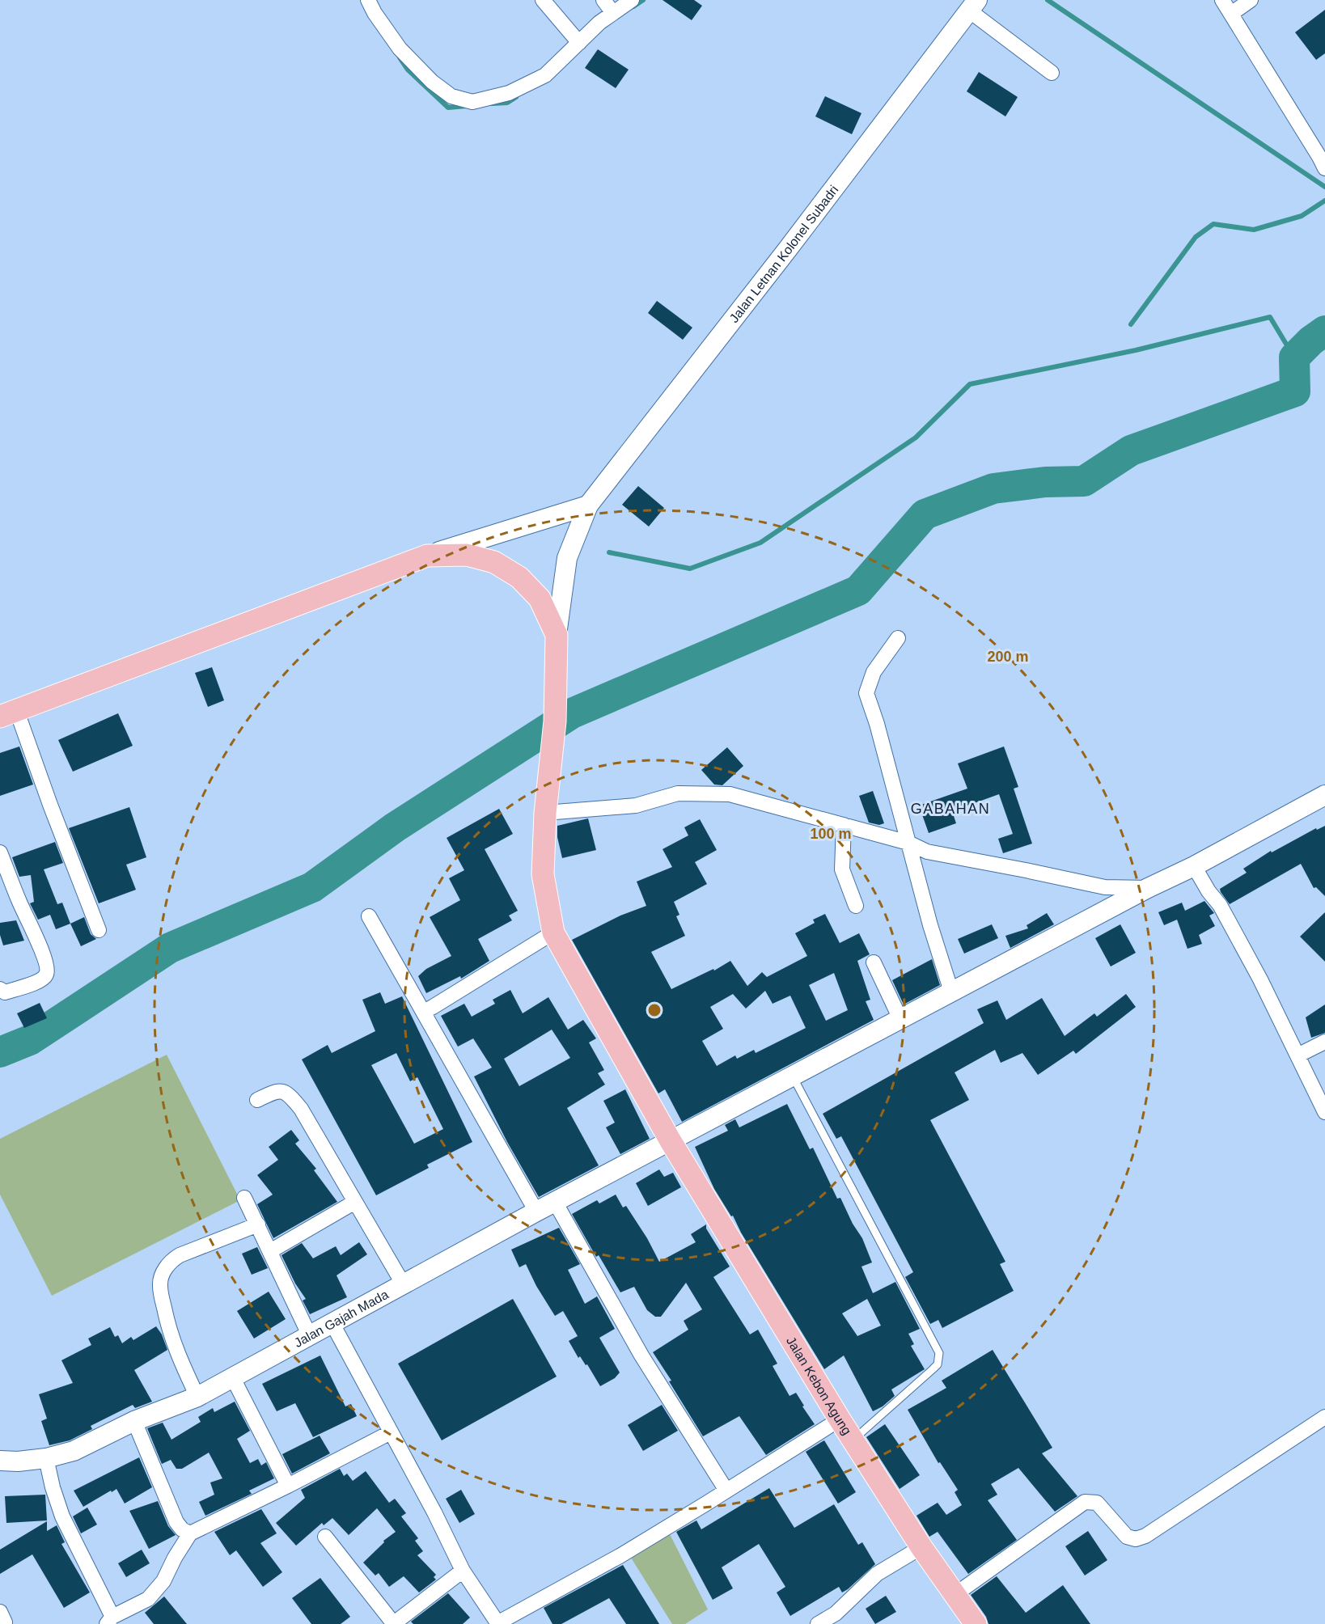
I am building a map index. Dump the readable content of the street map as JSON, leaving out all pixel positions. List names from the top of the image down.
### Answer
{
  "streets": {
    "main road": ["Jalan Letnan Kolonel Subadri", "Jalan Gajah Mada", "Jalan Kebon Agung"]
  },
  "crossings": [
    ["Jalan Letnan Kolonel Subadri", "Jalan Kebon Agung"],
    ["Jalan Gajah Mada", "Jalan Kebon Agung"]
  ],
  "districts": ["GABAHAN"],
  "rings": ["200 m", "100 m"]
}
